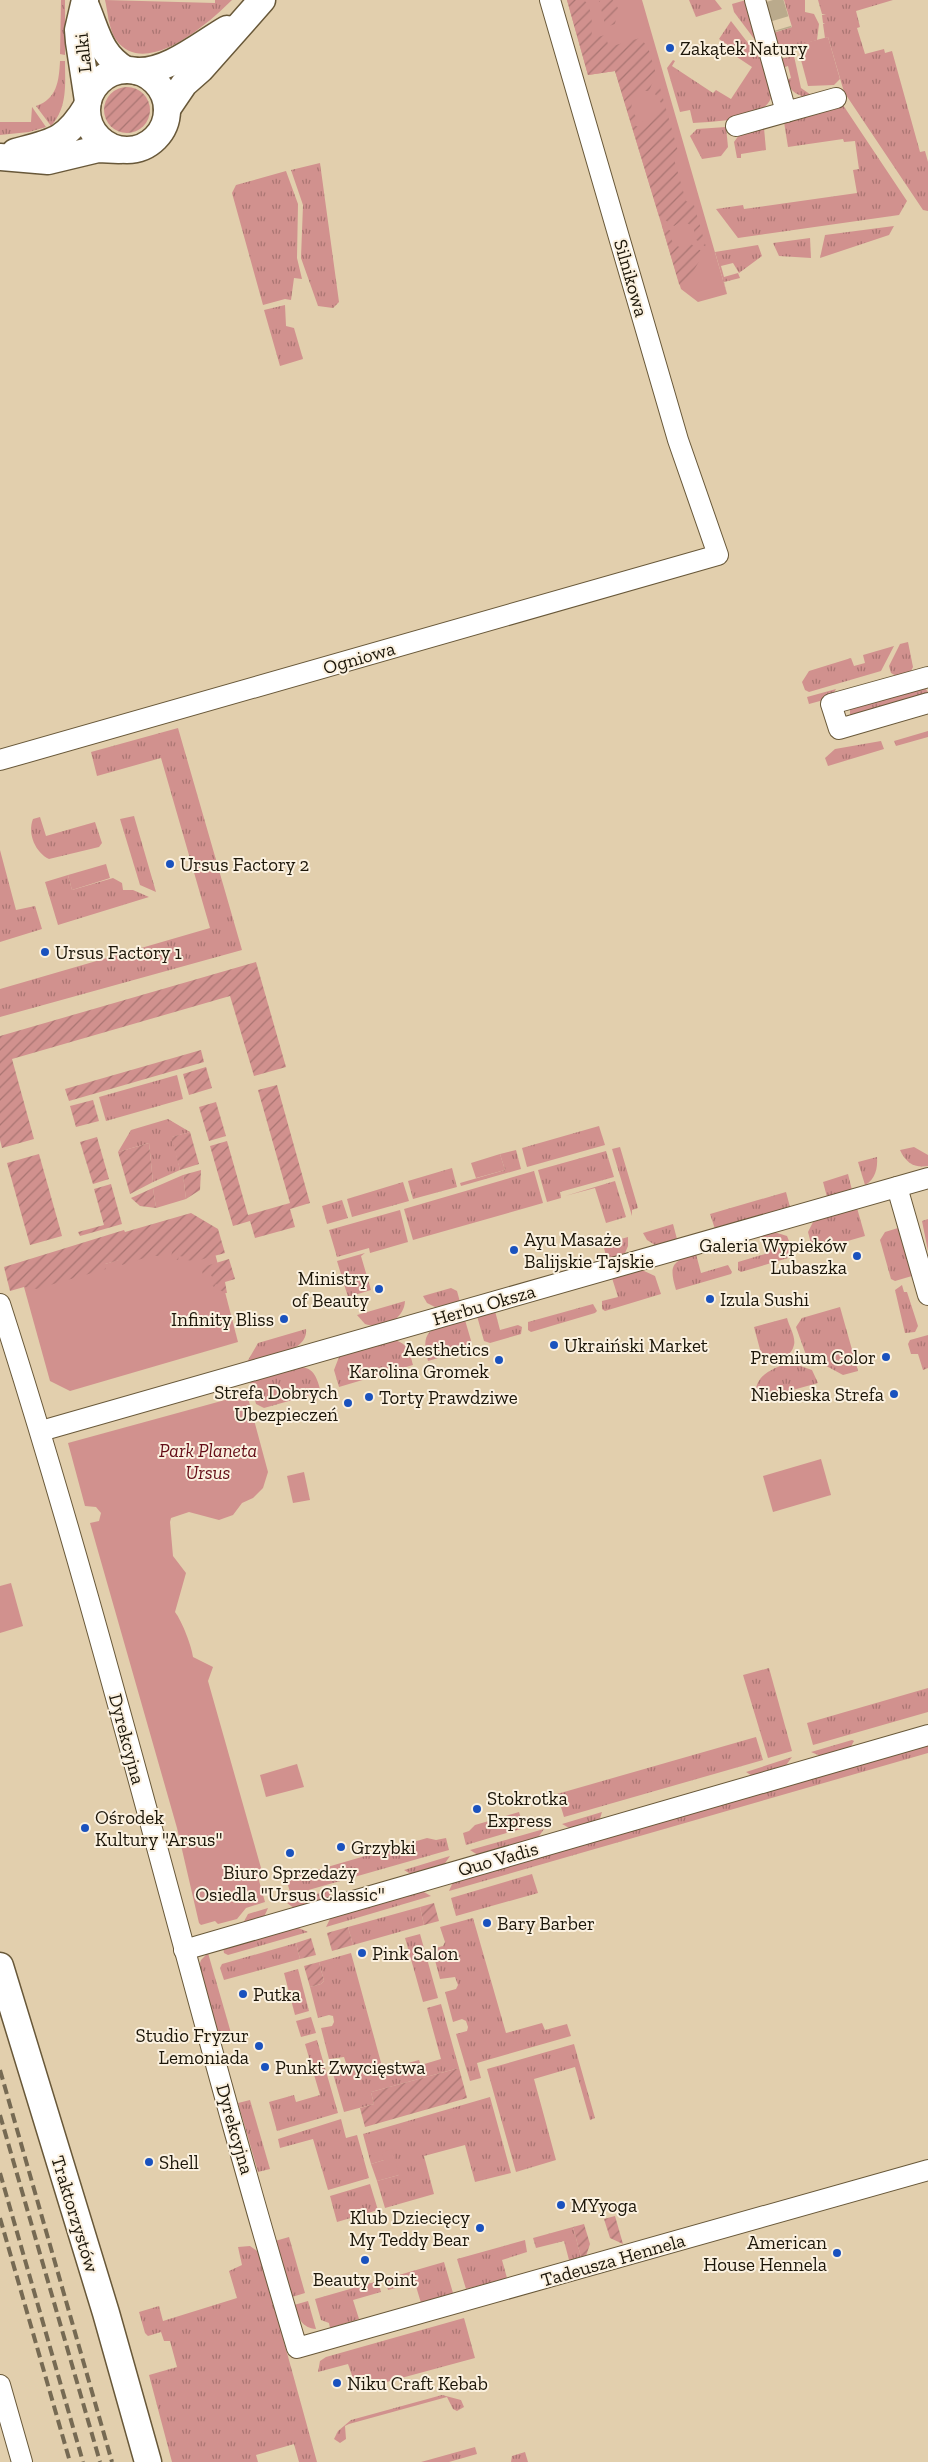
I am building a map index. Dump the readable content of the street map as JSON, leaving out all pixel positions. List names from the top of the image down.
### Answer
{
  "streets": {
    "street": [
      "Lalki",
      "Silnikowa",
      "Ogniowa",
      "Herbu Oksza",
      "Dyrekcyjna",
      "Quo Vadis",
      "Traktorzystów",
      "Tadeusza Hennela"
    ]
  },
  "crossings": [
    ["Silnikowa", "Ogniowa"],
    ["Herbu Oksza", "Dyrekcyjna"],
    ["Dyrekcyjna", "Quo Vadis"],
    ["Dyrekcyjna", "Tadeusza Hennela"]
  ],
  "parks": ["Park Planeta Ursus"],
  "places": [
    "Zakątek Natury",
    "Ursus Factory 2",
    "Ursus Factory 1",
    "Ayu Masaże Balijskie Tajskie",
    "Galeria Wypieków Lubaszka",
    "Ministry of Beauty",
    "Izula Sushi",
    "Infinity Bliss",
    "Ukraiński Market",
    "Premium Color",
    "Aesthetics Karolina Gromek",
    "Niebieska Strefa",
    "Torty Prawdziwe",
    "Strefa Dobrych Ubezpieczeń",
    "Stokrotka Express",
    "Ośrodek Kultury \"Arsus\"",
    "Grzybki",
    "Biuro Sprzedaży Osiedla \"Ursus Classic\"",
    "Bary Barber",
    "Pink Salon",
    "Putka",
    "Studio Fryzur Lemoniada",
    "Punkt Zwycięstwa",
    "Shell",
    "MYyoga",
    "Klub Dziecięcy My Teddy Bear",
    "American House Hennela",
    "Beauty Point",
    "Niku Craft Kebab"
  ]
}
